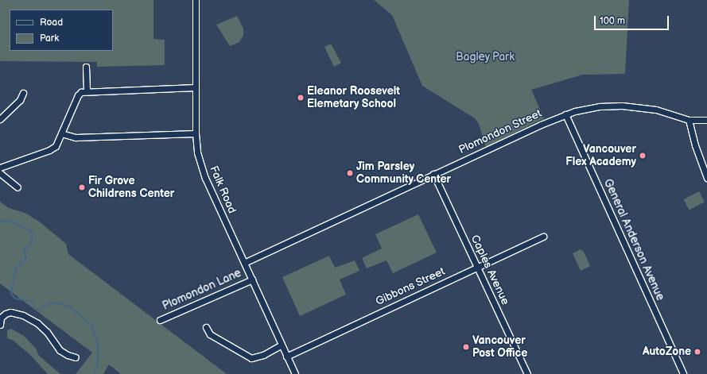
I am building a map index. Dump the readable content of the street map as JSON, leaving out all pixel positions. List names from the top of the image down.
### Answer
{
  "streets": {
    "street": [
      "Plomondon Street",
      "Falk Road",
      "General Anderson Avenue",
      "Caples Avenue",
      "Gibbons Street",
      "Plomondon Lane"
    ]
  },
  "crossings": [
    ["Plomondon Street", "Falk Road"],
    ["Plomondon Street", "General Anderson Avenue"],
    ["Plomondon Street", "Caples Avenue"],
    ["Falk Road", "Gibbons Street"],
    ["Falk Road", "Plomondon Lane"],
    ["Caples Avenue", "Gibbons Street"]
  ],
  "parks": ["Bagley Park"],
  "places": [
    "Eleanor Roosevelt Elemetary School",
    "Vancouver Flex Academy",
    "Jim Parsley Community Center",
    "Fir Grove Childrens Center",
    "Vancouver Post Office",
    "AutoZone"
  ],
  "legend": ["Road", "Park"],
  "scale_bar": "100 m"
}
